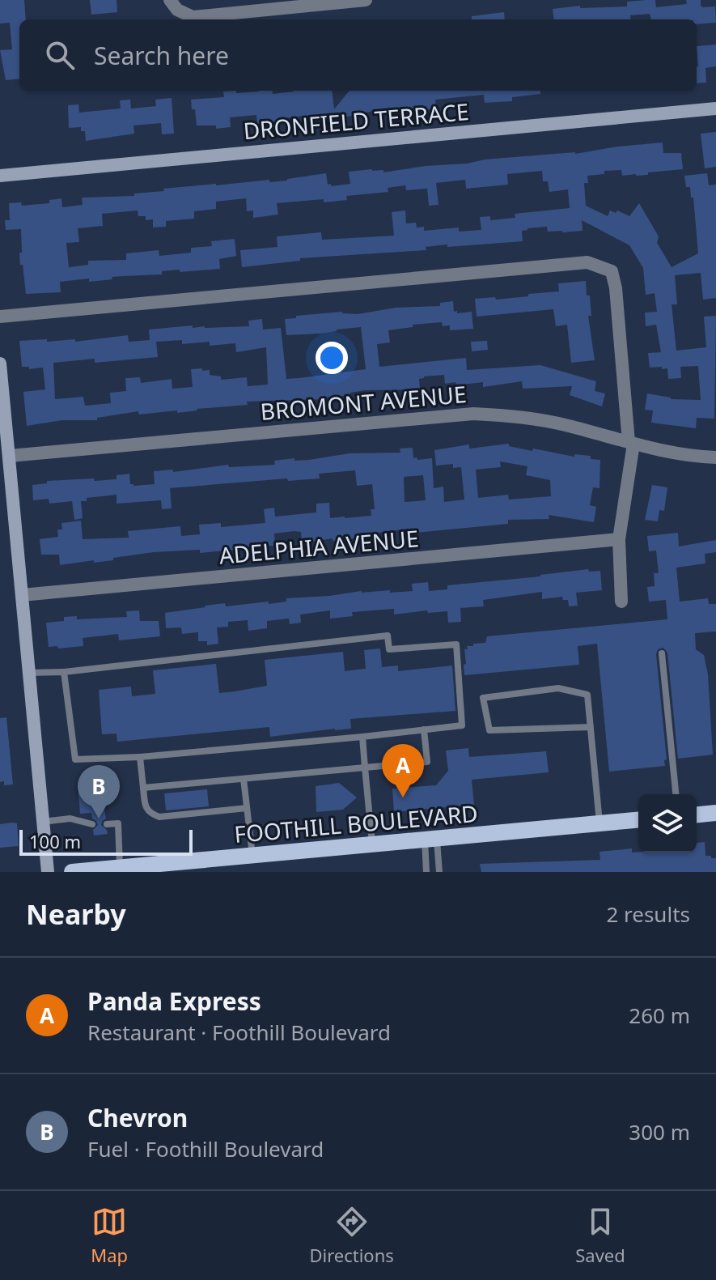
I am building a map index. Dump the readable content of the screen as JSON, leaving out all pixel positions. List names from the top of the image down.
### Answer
{
  "streets": {
    "main road": ["FOOTHILL BOULEVARD"],
    "street": ["DRONFIELD TERRACE", "BROMONT AVENUE", "ADELPHIA AVENUE"]
  },
  "scale_bar": "100 m",
  "page": {
    "search": "Search here",
    "pins": ["A", "B"],
    "scale": "100 m",
    "heading": ["Nearby", "2 results"],
    "list": [
      {
        "mark": "A",
        "name": "Panda Express",
        "note": "Restaurant · Foothill Boulevard",
        "value": "260 m"
      },
      {
        "mark": "B",
        "name": "Chevron",
        "note": "Fuel · Foothill Boulevard",
        "value": "300 m"
      }
    ],
    "nav": ["Map", "Directions", "Saved"]
  }
}
